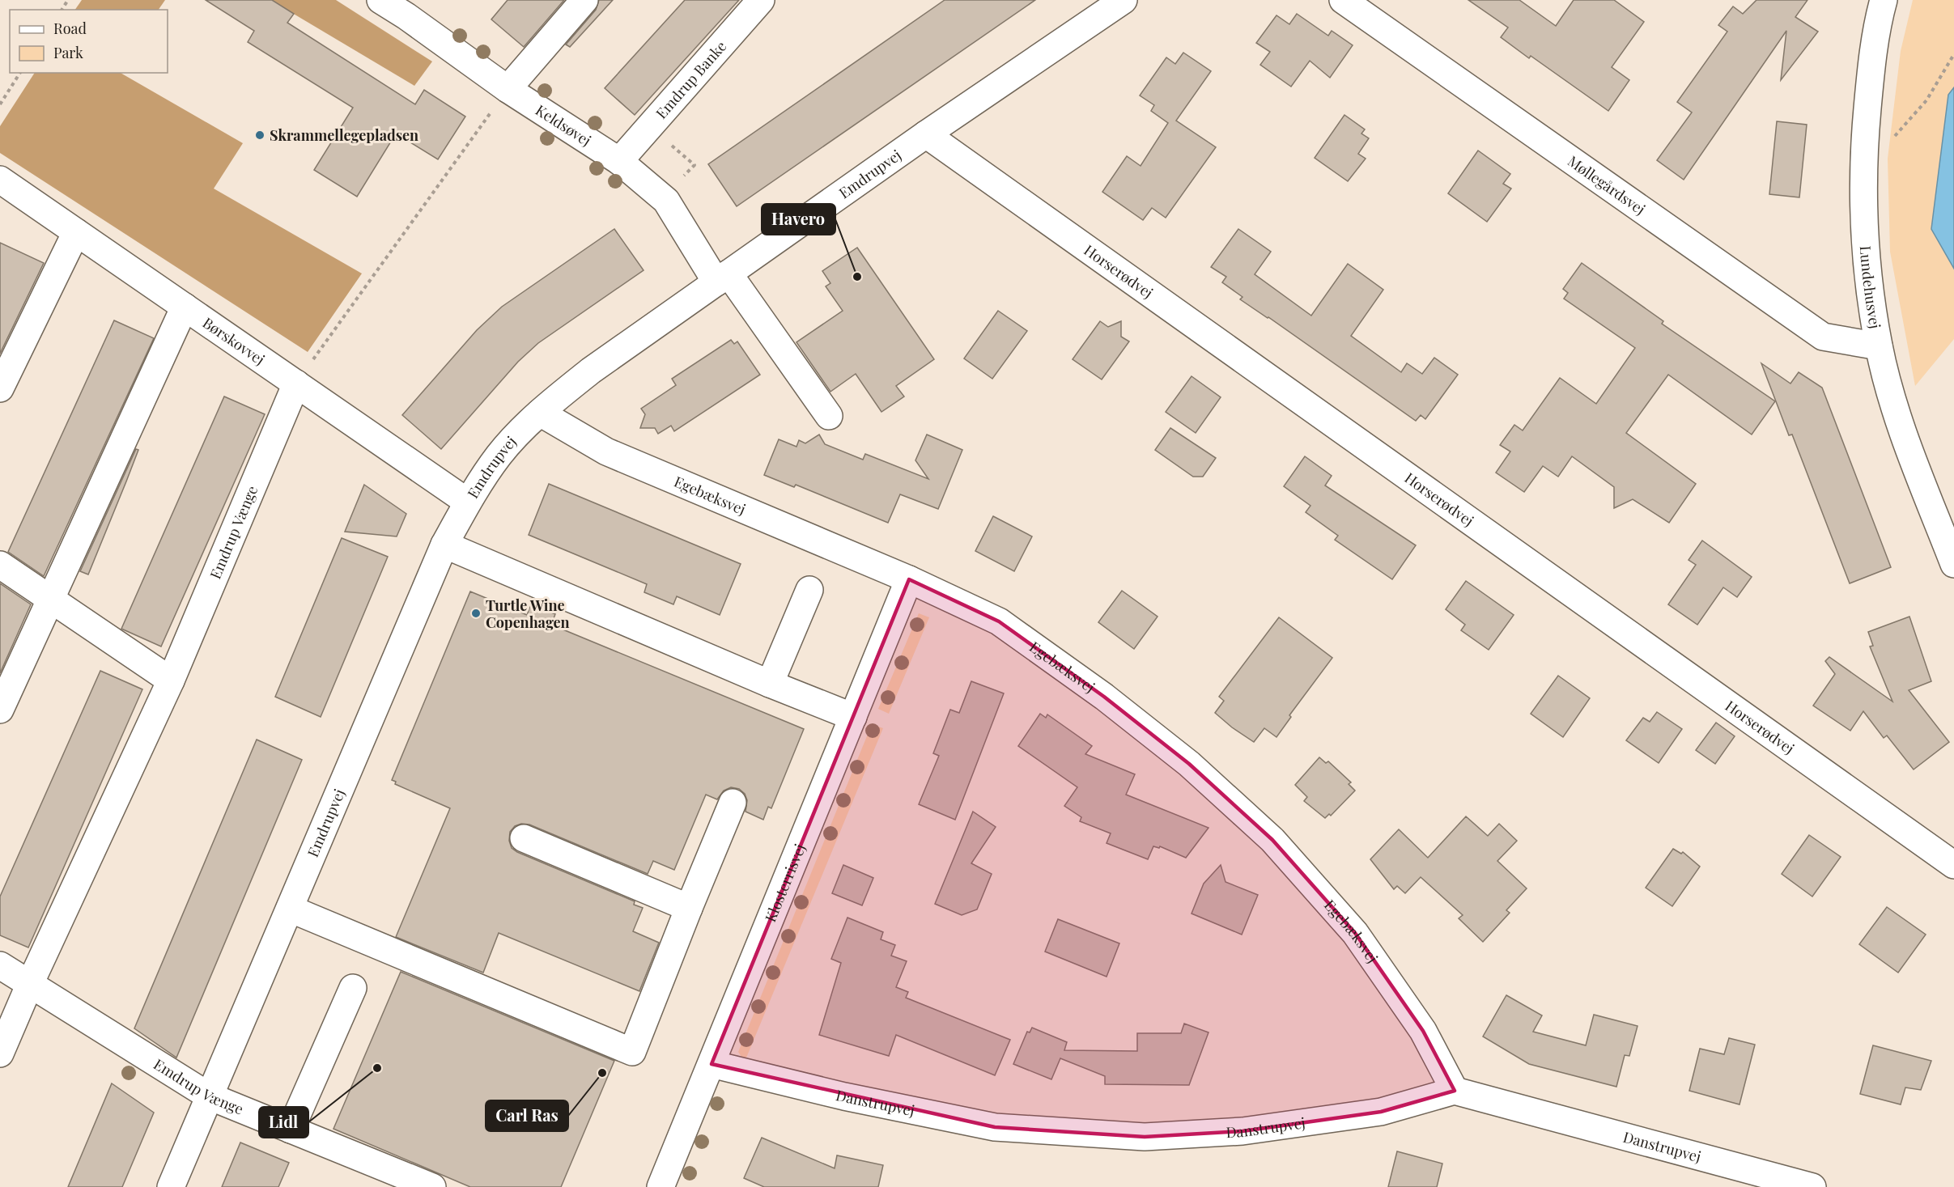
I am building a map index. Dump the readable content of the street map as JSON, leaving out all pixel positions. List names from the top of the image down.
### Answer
{
  "streets": {
    "street": [
      "Emdrup Banke",
      "Keldsøvej",
      "Emdrupvej",
      "Møllegårdsvej",
      "Horserødvej",
      "Lundehusvej",
      "Børskovvej",
      "Egebæksvej",
      "Emdrup Vænge",
      "Klosterrisvej",
      "Danstrupvej"
    ]
  },
  "crossings": [
    ["Emdrup Banke", "Keldsøvej"],
    ["Keldsøvej", "Emdrupvej"],
    ["Emdrupvej", "Horserødvej"],
    ["Emdrupvej", "Børskovvej"],
    ["Emdrupvej", "Egebæksvej"],
    ["Emdrupvej", "Emdrup Vænge"],
    ["Møllegårdsvej", "Lundehusvej"],
    ["Børskovvej", "Emdrup Vænge"],
    ["Egebæksvej", "Klosterrisvej"],
    ["Egebæksvej", "Danstrupvej"],
    ["Klosterrisvej", "Danstrupvej"]
  ],
  "places": [
    "Skrammellegepladsen",
    "Havero",
    "Turtle Wine Copenhagen",
    "Lidl",
    "Carl Ras"
  ],
  "legend": ["Road", "Park"]
}
